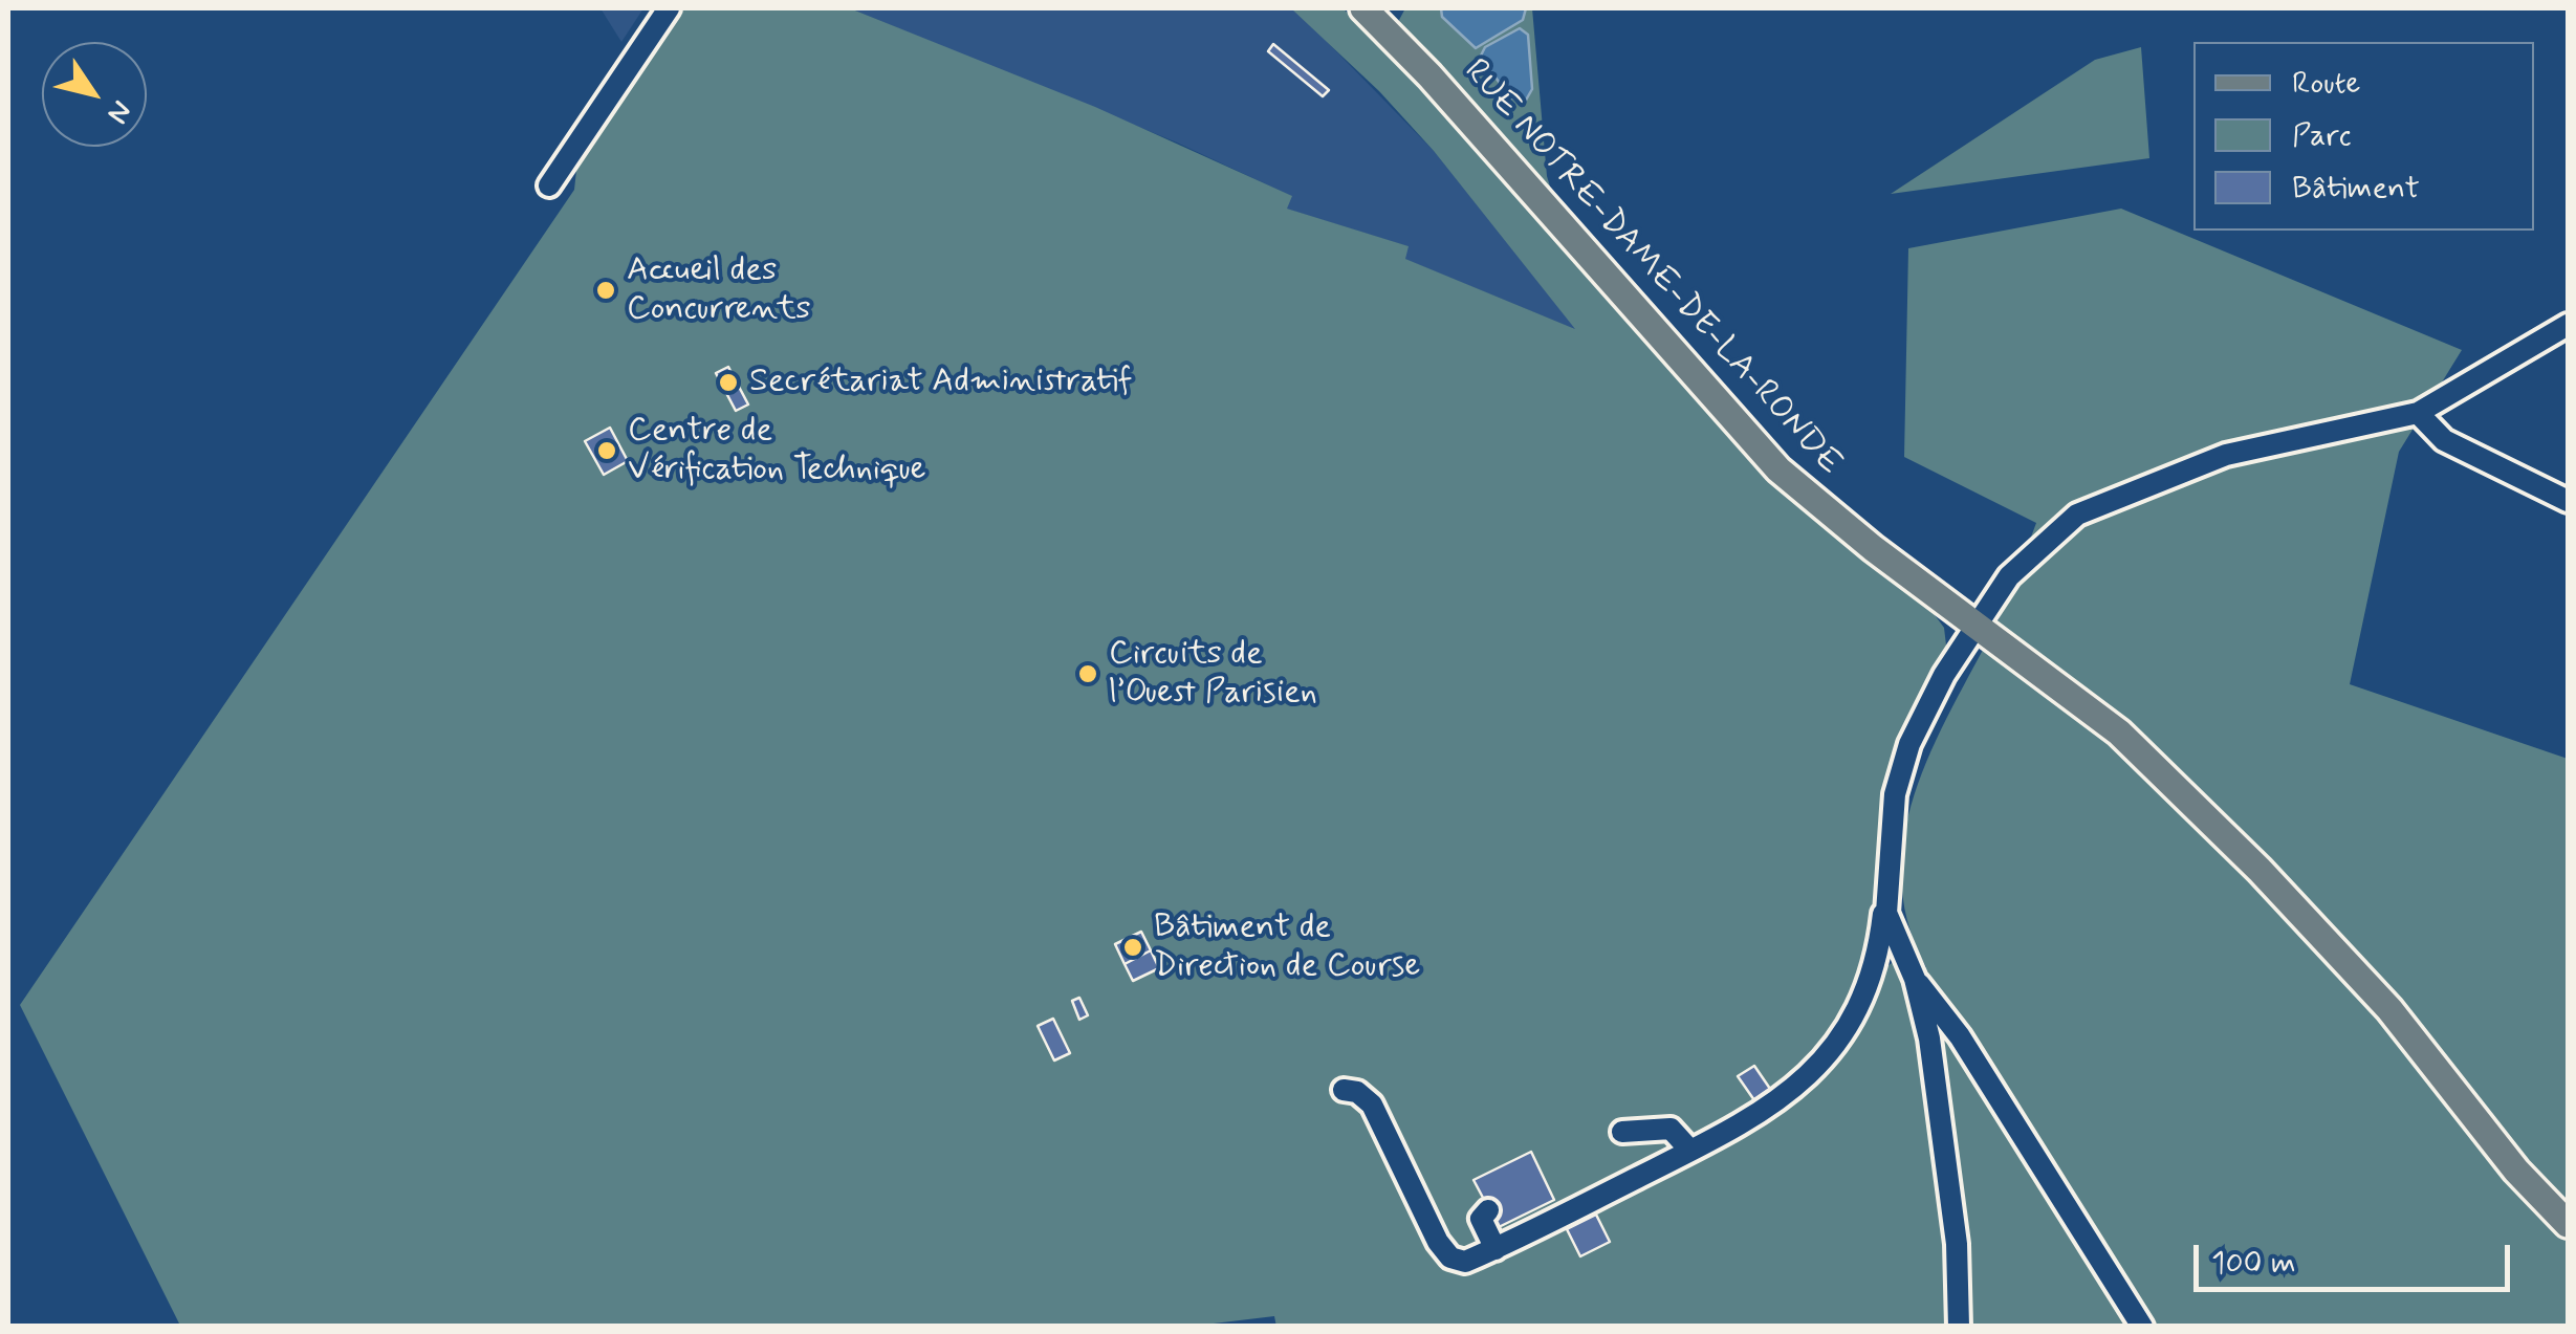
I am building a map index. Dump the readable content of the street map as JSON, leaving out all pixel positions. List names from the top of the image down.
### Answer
{
  "streets": {
    "main road": ["RUE NOTRE-DAME-DE-LA-RONDE"]
  },
  "places": [
    "Accueil des Concurrents",
    "Secrétariat Administratif",
    "Centre de Vérification Technique",
    "Circuits de l’Ouest Parisien",
    "Bâtiment de Direction de Course"
  ],
  "legend": ["Route", "Parc", "Bâtiment"],
  "scale_bar": "100 m",
  "north": "bottom right"
}
